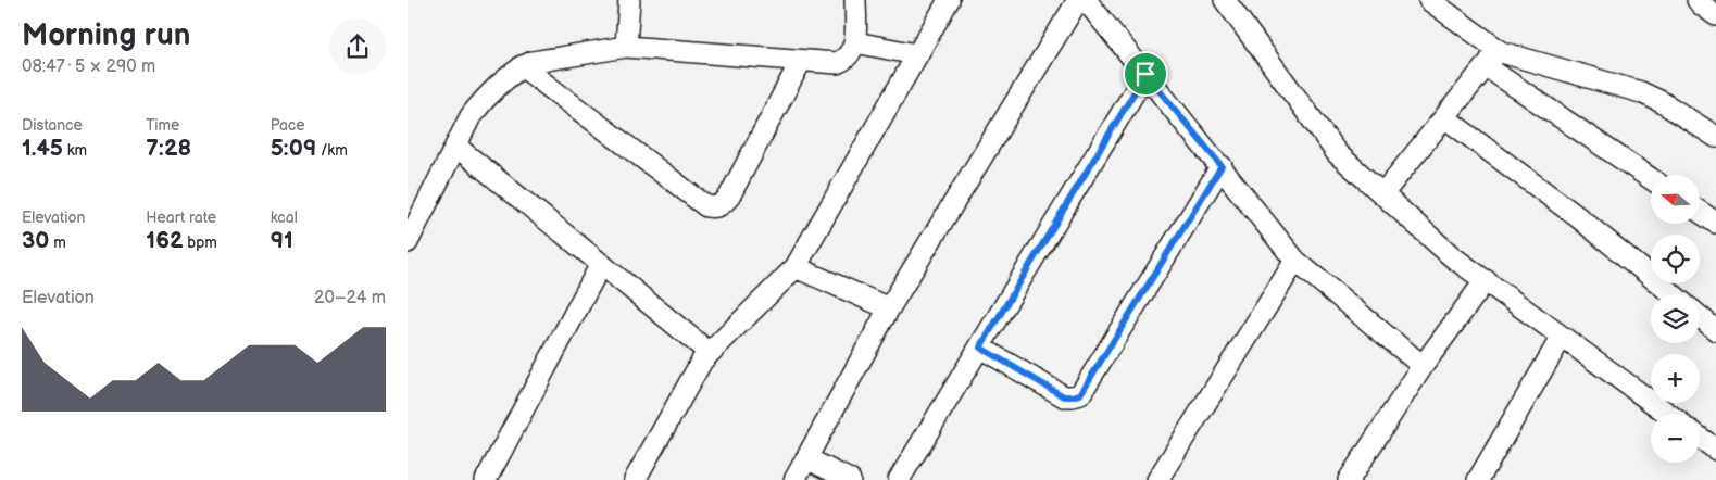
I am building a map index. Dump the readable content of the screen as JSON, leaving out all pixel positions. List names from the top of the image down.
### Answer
{
  "north": "left",
  "page": {
    "heading": ["Morning run", "08:47 · 5 × 290 m"],
    "stats": [
      ["Distance", "1.45 km"],
      ["Time", "7:28"],
      ["Pace", "5:09 /km"],
      ["Elevation", "30 m"],
      ["Heart rate", "162 bpm"],
      ["kcal", "91"]
    ],
    "map_buttons": ["+", "−"],
    "chart": ["Elevation", "20–24 m"]
  }
}
